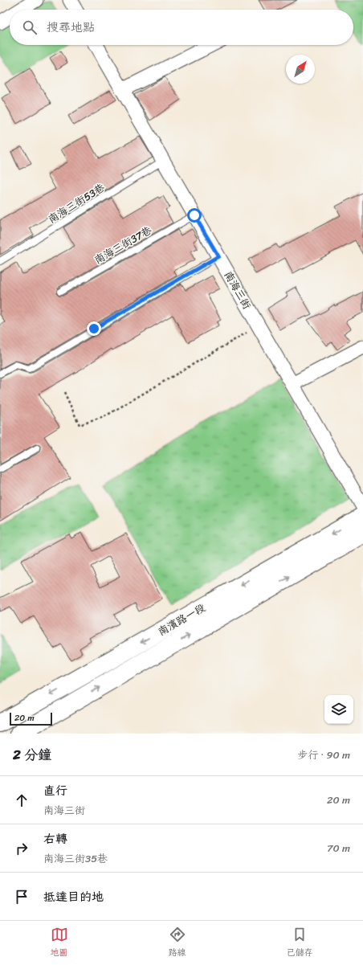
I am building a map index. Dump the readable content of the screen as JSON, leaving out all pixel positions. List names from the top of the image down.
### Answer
{
  "streets": {
    "main road": ["南濱路一段"],
    "street": ["南海三街"],
    "lane": ["南海三街53巷", "南海三街37巷"]
  },
  "crossings": [
    ["南海三街53巷", "南海三街"],
    ["南海三街37巷", "南海三街"]
  ],
  "scale_bar": "20 m",
  "north": "top right",
  "page": {
    "search": "搜尋地點",
    "scale": "20 m",
    "heading": ["2 分鐘", "步行 · 90 m"],
    "list": [
      ["直行", "南海三街", "20 m"],
      ["右轉", "南海三街35巷", "70 m"],
      "抵達目的地"
    ],
    "nav": ["地圖", "路線", "已儲存"]
  }
}
